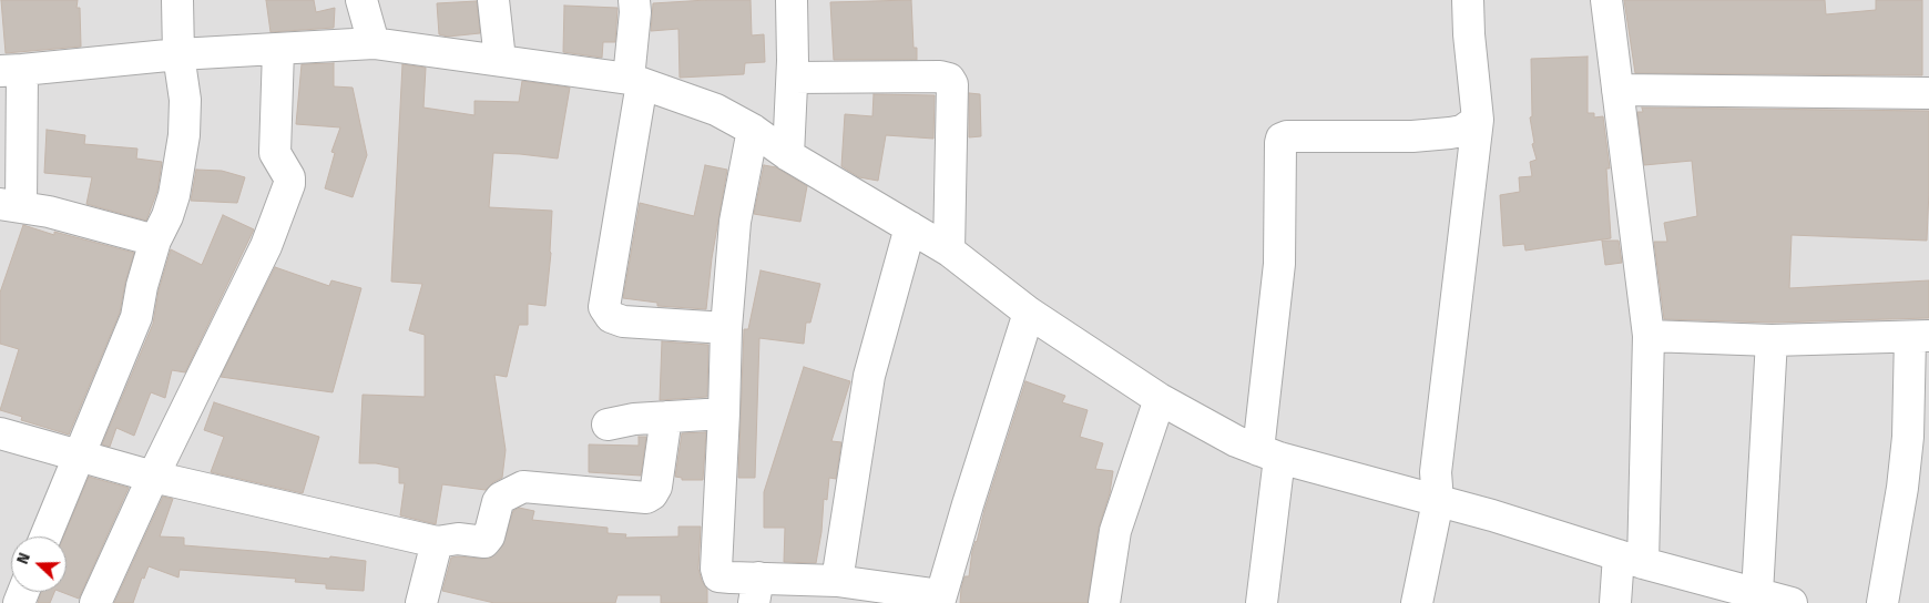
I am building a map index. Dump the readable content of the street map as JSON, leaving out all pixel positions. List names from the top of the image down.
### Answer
{
  "north": "left"
}
